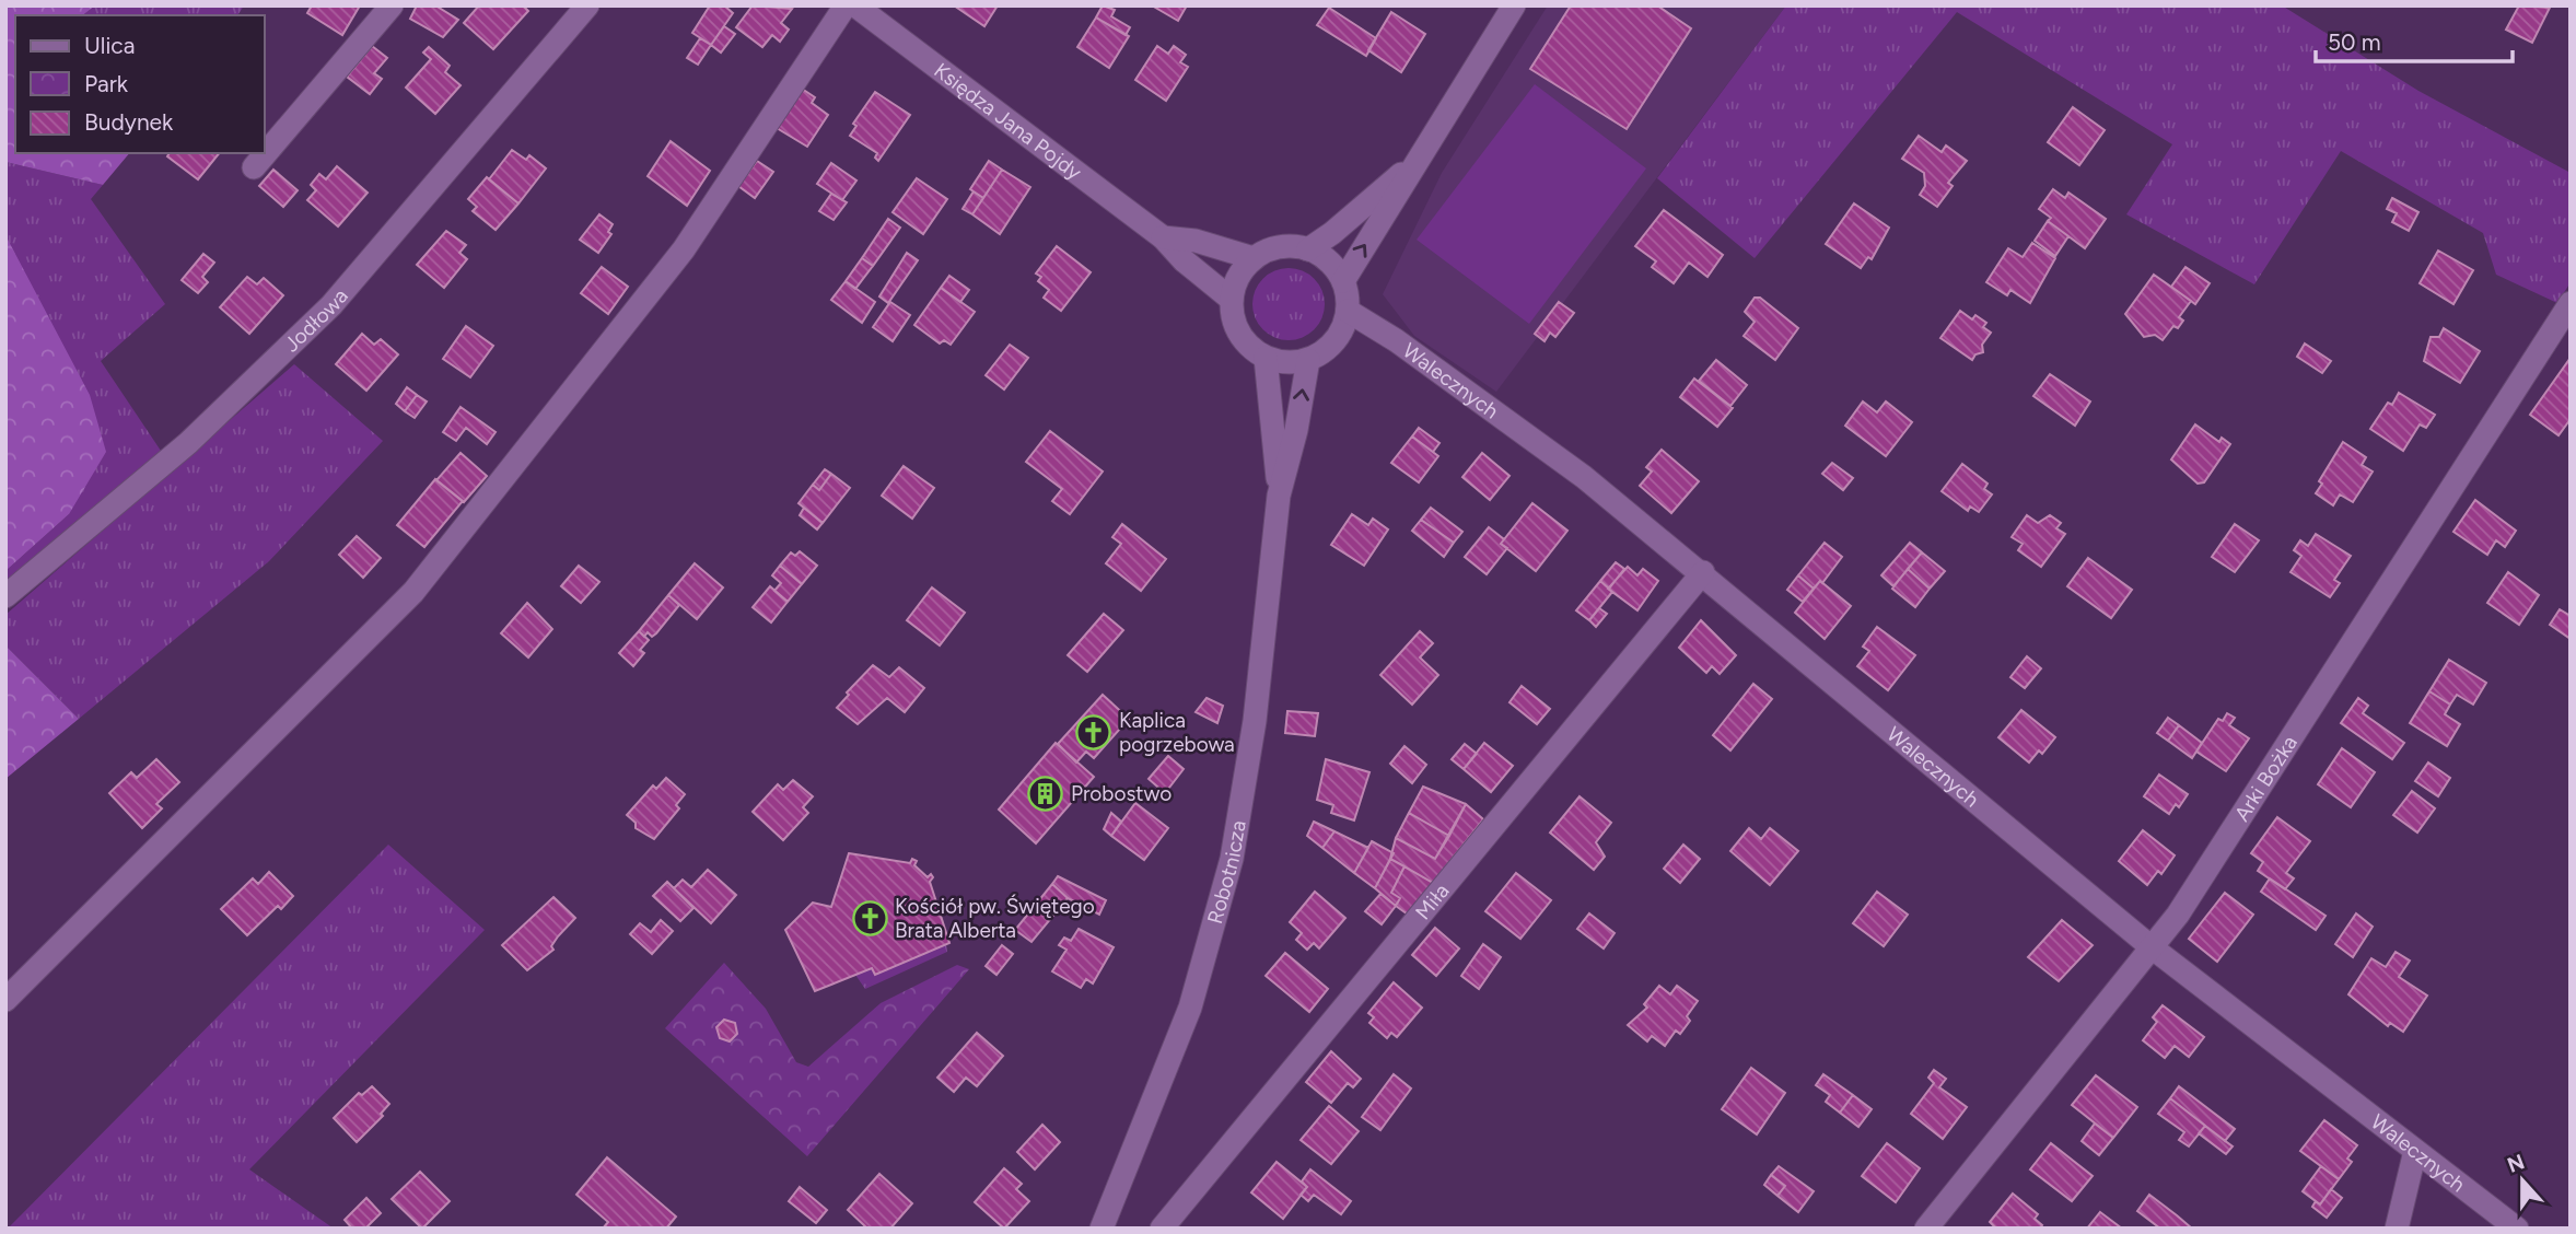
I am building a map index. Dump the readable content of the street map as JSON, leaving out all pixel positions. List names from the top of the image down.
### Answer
{
  "streets": {
    "street": [
      "Księdza Jana Pojdy",
      "Jodłowa",
      "Walecznych",
      "Arki Bożka",
      "Robotnicza",
      "Miła"
    ]
  },
  "crossings": [
    ["Księdza Jana Pojdy", "Walecznych"],
    ["Księdza Jana Pojdy", "Robotnicza"],
    ["Walecznych", "Arki Bożka"],
    ["Walecznych", "Robotnicza"],
    ["Walecznych", "Miła"]
  ],
  "places": {
    "church": ["Kaplica pogrzebowa", "Kościół pw. Świętego Brata Alberta"],
    "building": ["Probostwo"]
  },
  "legend": ["Ulica", "Park", "Budynek"],
  "scale_bar": "50 m",
  "north": "top"
}
